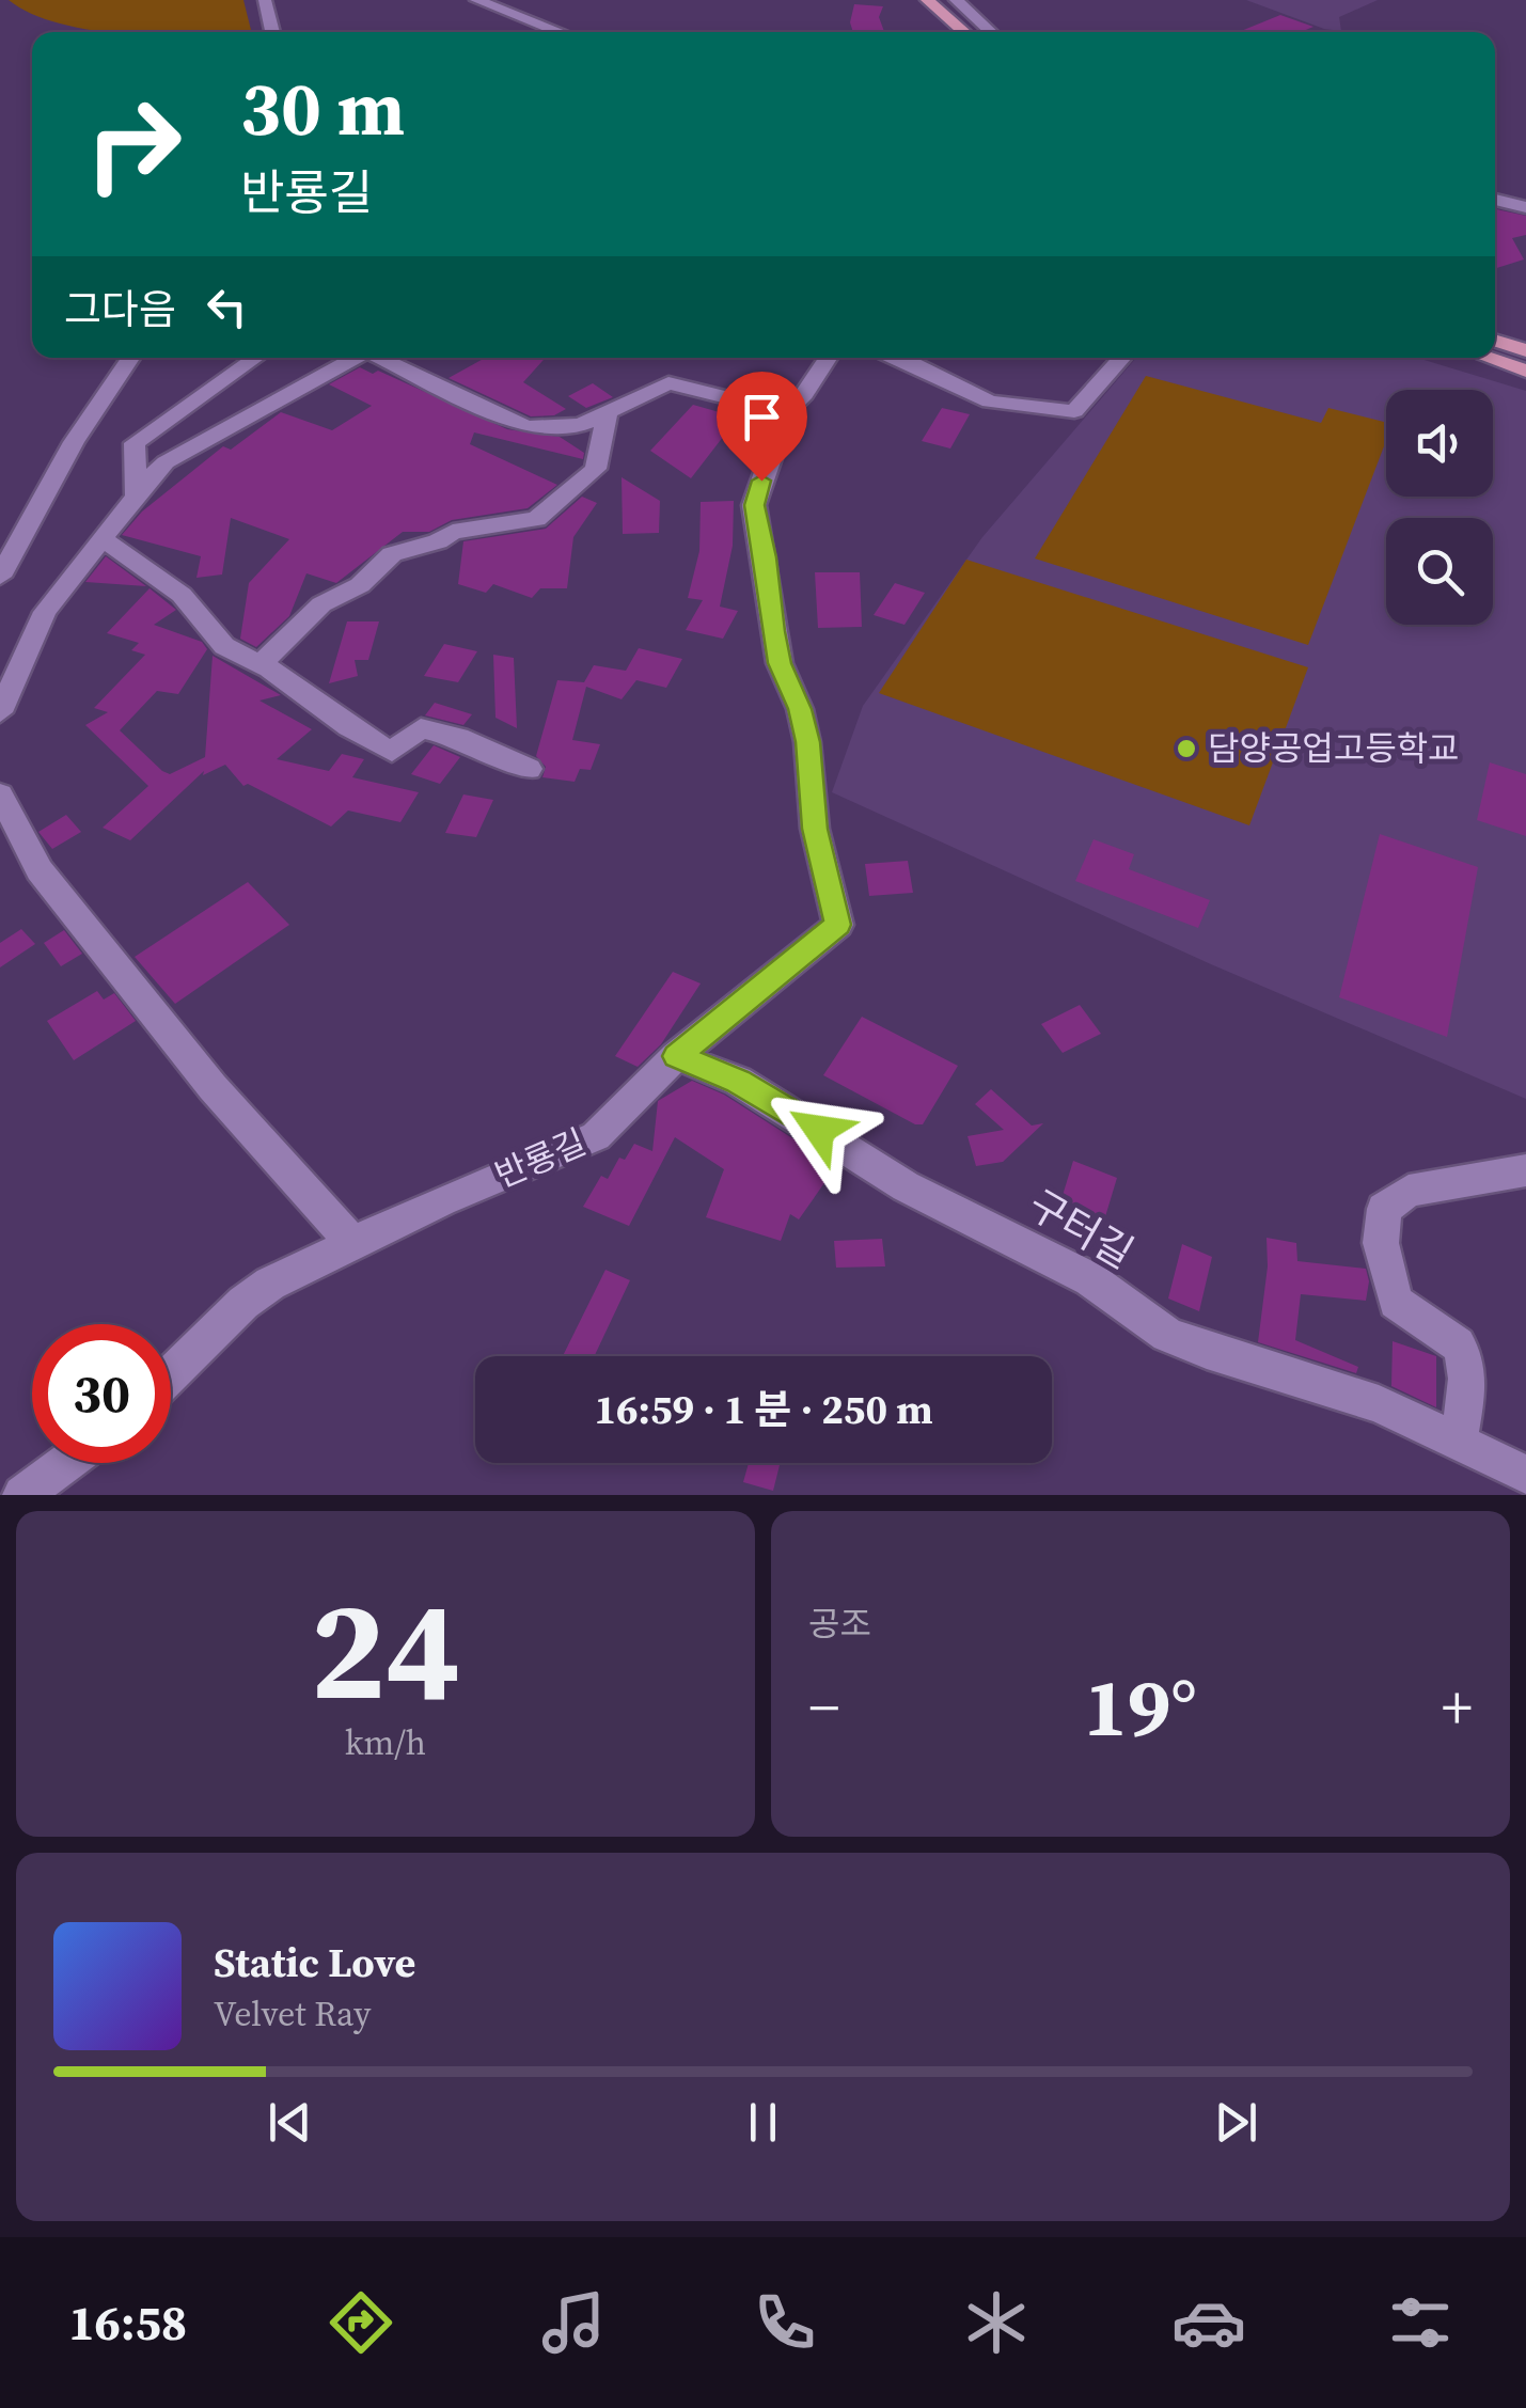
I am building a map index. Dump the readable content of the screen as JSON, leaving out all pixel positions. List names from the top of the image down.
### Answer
{
  "streets": {
    "street": ["반룡길", "구터길"]
  },
  "crossings": [
    ["반룡길", "구터길"]
  ],
  "places": ["담양공업고등학교"],
  "page": {
    "turn": ["30 m", "반룡길"],
    "then": "그다음",
    "limit": "30",
    "trip": "16:59 · 1 분 · 250 m",
    "tile": [
      ["24", "km/h"],
      "공조"
    ],
    "heat": ["−", "19°", "+"],
    "song": ["Static Love", "Velvet Ray"],
    "tabs": "16:58"
  }
}
